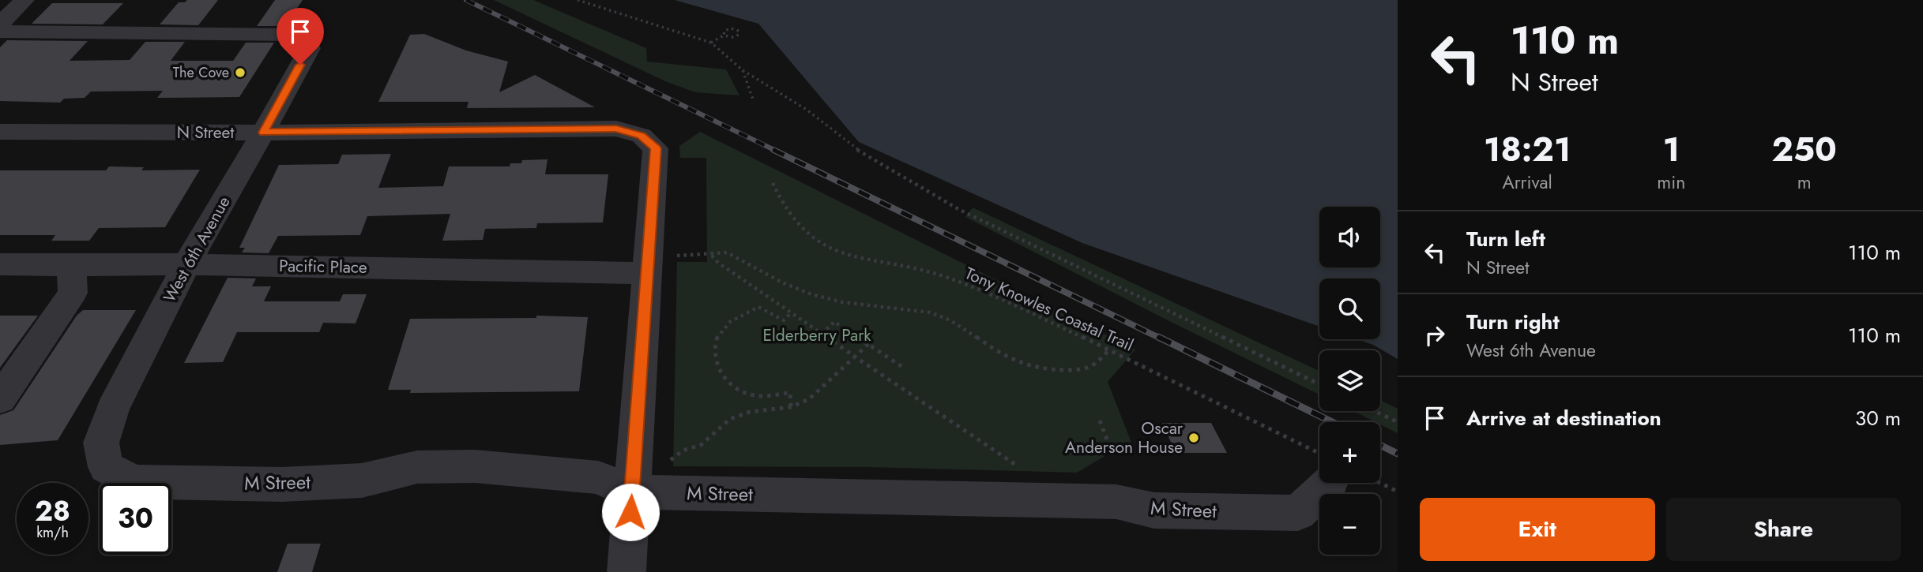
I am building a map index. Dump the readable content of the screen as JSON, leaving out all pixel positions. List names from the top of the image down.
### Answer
{
  "streets": {
    "street": [
      "N Street",
      "West 6th Avenue",
      "Pacific Place",
      "M Street"
    ],
    "path": ["Tony Knowles Coastal Trail"]
  },
  "crossings": [
    ["N Street", "West 6th Avenue"],
    ["N Street", "Pacific Place"],
    ["West 6th Avenue", "Pacific Place"],
    ["West 6th Avenue", "M Street"]
  ],
  "parks": ["Elderberry Park"],
  "places": ["The Cove", "Oscar Anderson House"],
  "page": {
    "turn": ["110 m", "N Street"],
    "eta": [
      "18:21",
      "Arrival",
      "1",
      "min",
      "250",
      "m"
    ],
    "map_buttons": ["+", "−"],
    "list": [
      {
        "name": "Turn left",
        "note": "N Street",
        "value": "110 m"
      },
      {
        "name": "Turn right",
        "note": "West 6th Avenue",
        "value": "110 m"
      },
      {
        "name": "Arrive at destination",
        "value": "30 m"
      }
    ],
    "speed": "28 km/h",
    "limit": "30",
    "buttons": ["Exit", "Share"]
  }
}
